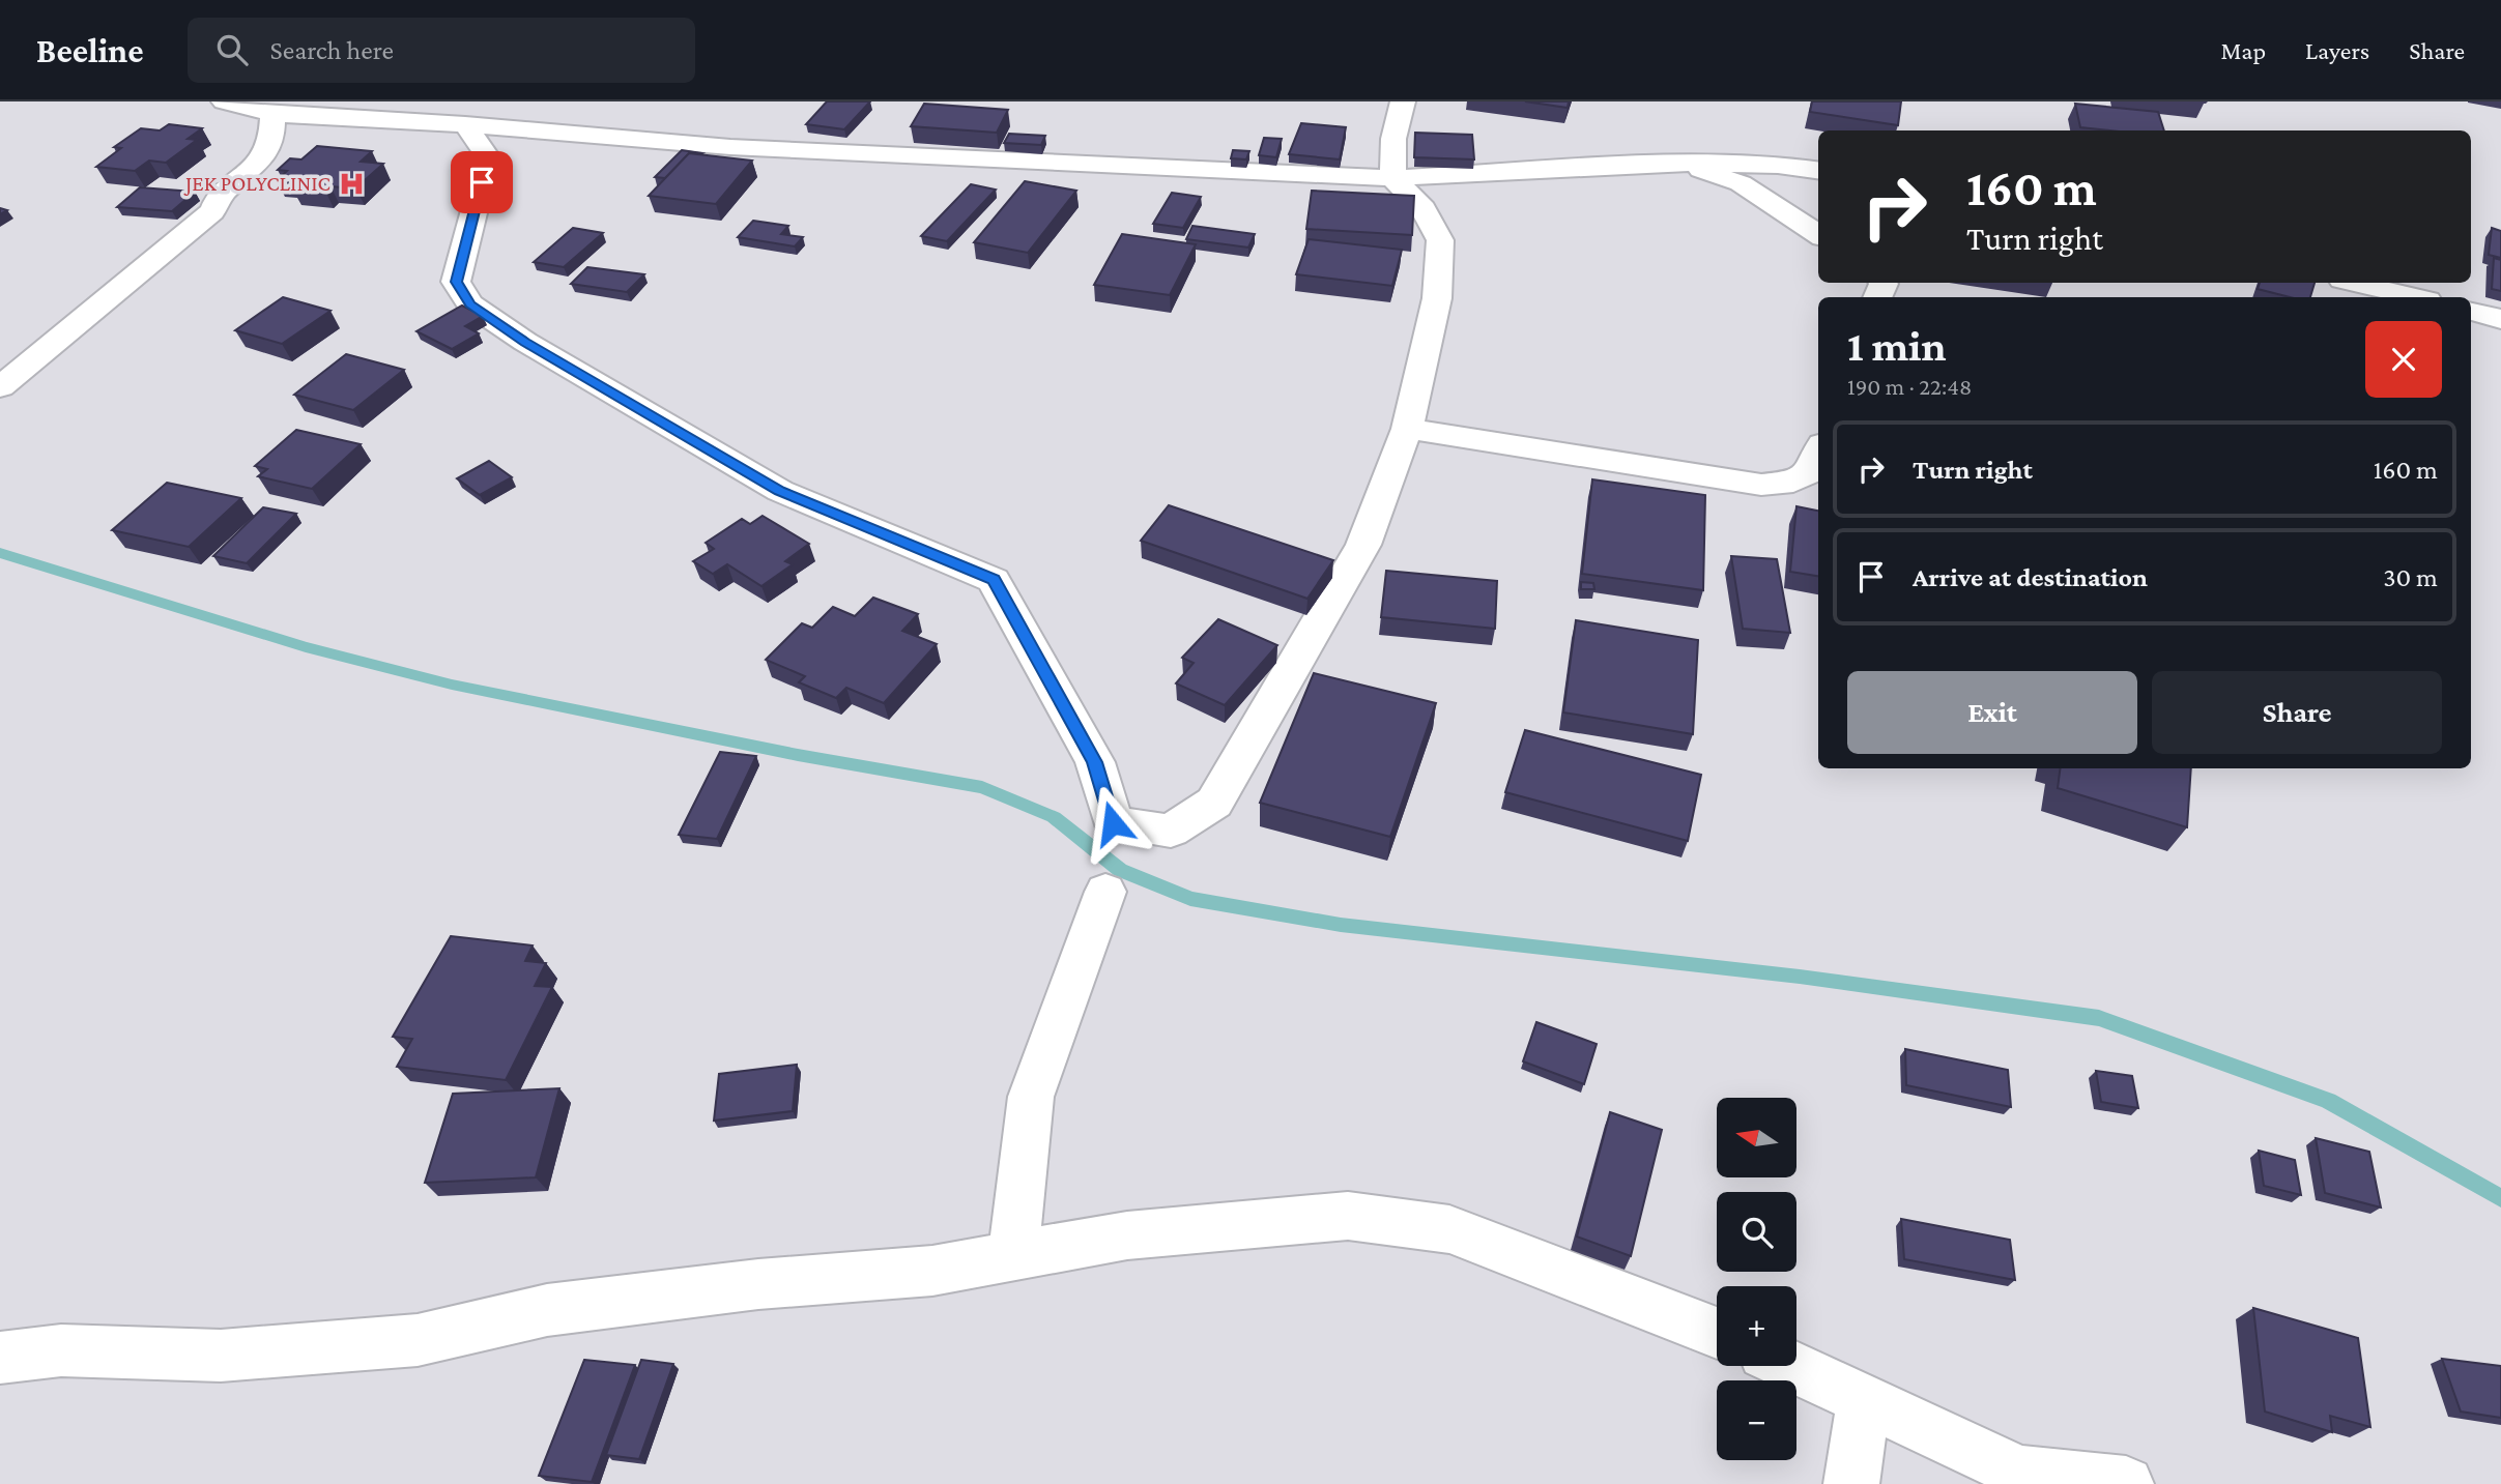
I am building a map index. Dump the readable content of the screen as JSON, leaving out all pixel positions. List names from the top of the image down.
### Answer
{
  "places": {
    "hospital": ["JEK POLYCLINIC"]
  },
  "north": "left",
  "page": {
    "header": "Beeline",
    "search": "Search here",
    "nav": ["Map", "Layers", "Share"],
    "turn": ["160 m", "Turn right"],
    "heading": ["1 min", "190 m · 22:48"],
    "list": [
      {
        "name": "Turn right",
        "value": "160 m"
      },
      {
        "name": "Arrive at destination",
        "value": "30 m"
      }
    ],
    "buttons": ["Exit", "Share"],
    "map_buttons": ["+", "−"]
  }
}
